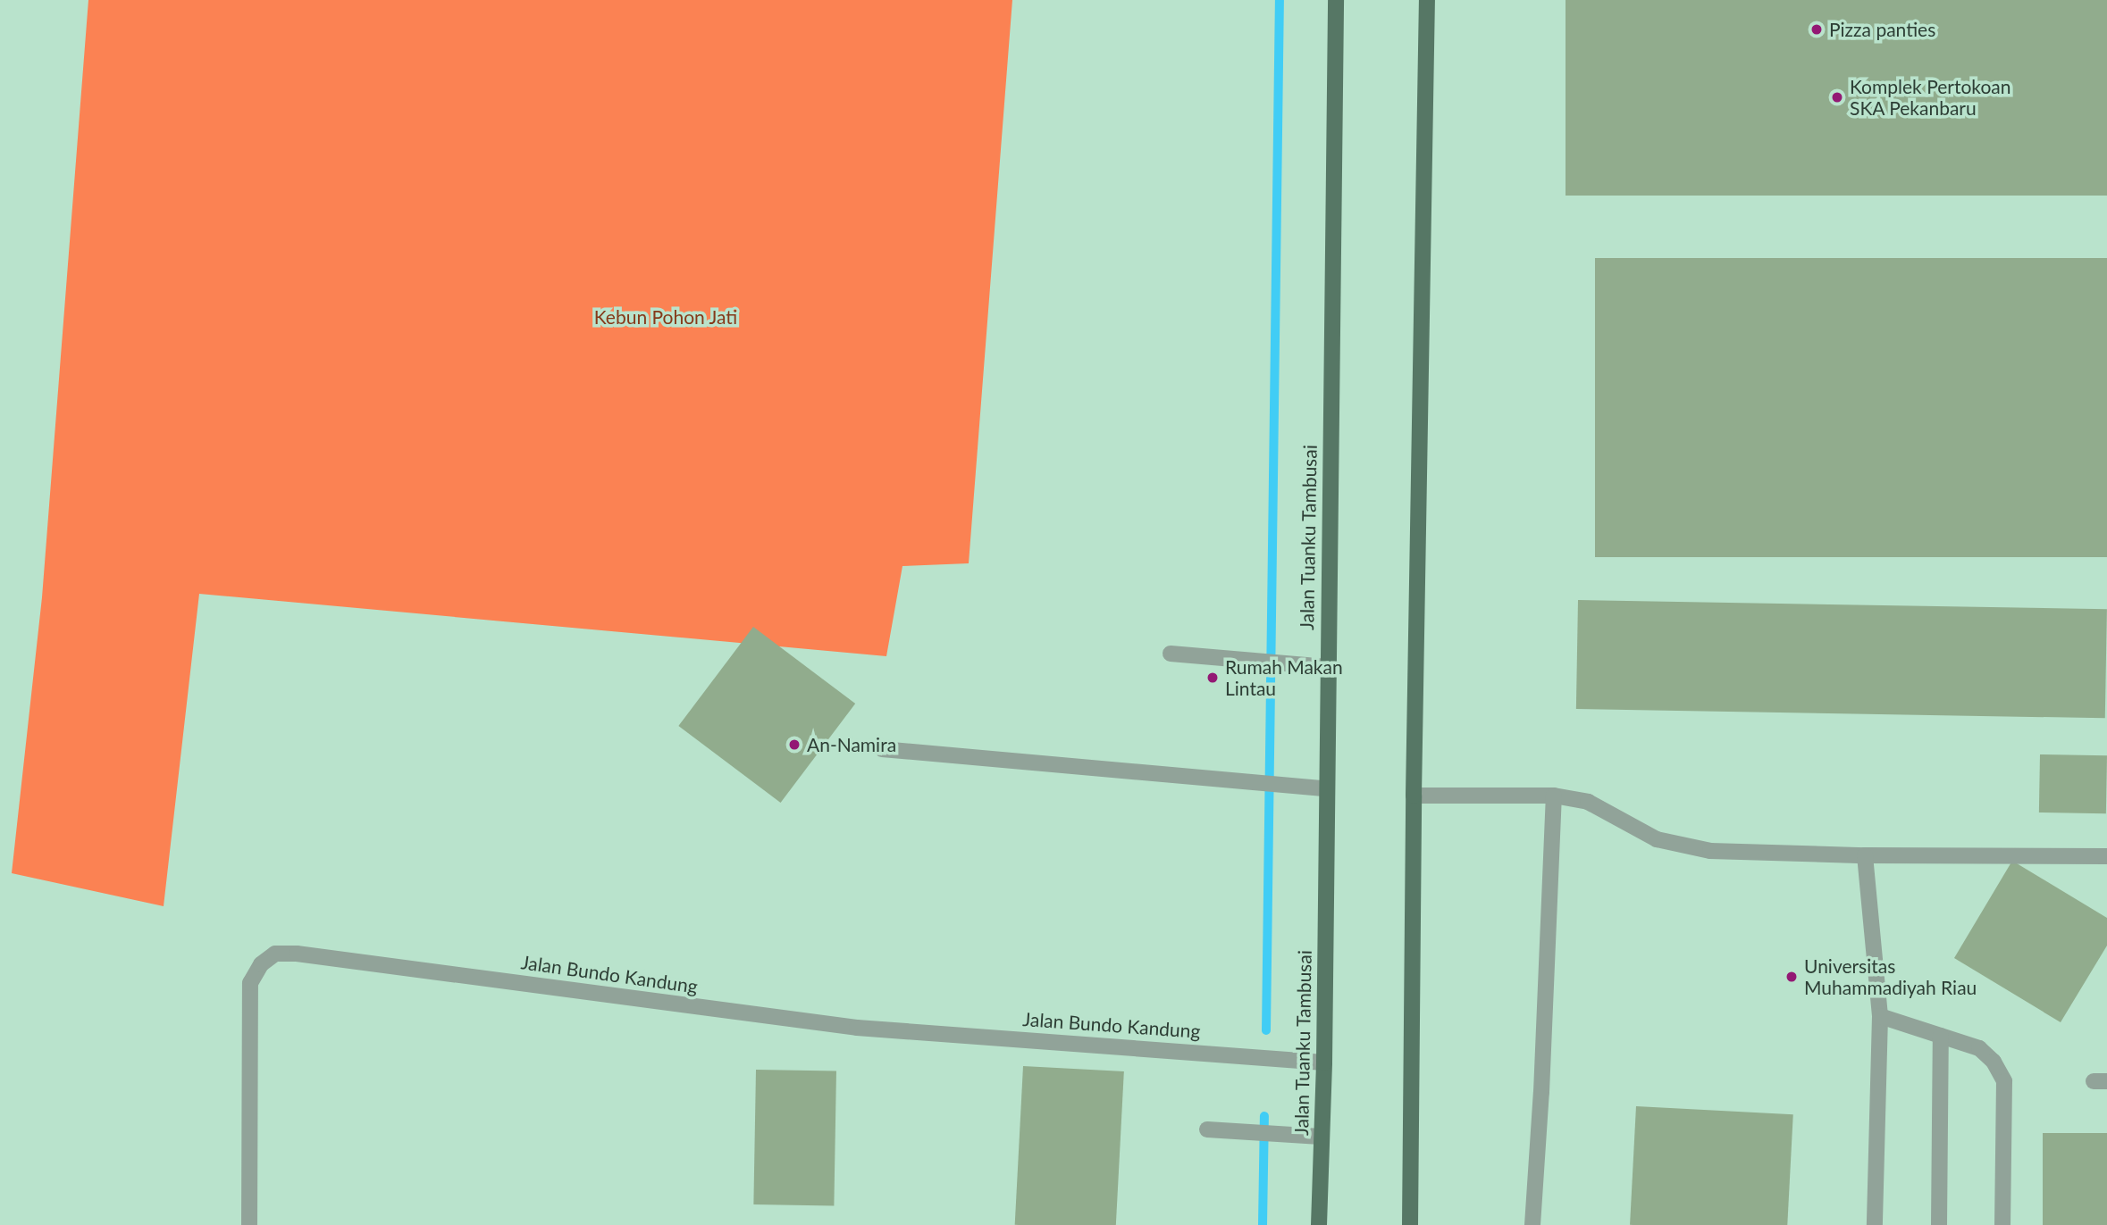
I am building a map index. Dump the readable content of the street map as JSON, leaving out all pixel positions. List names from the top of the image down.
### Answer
{
  "streets": {
    "main road": ["Jalan Tuanku Tambusai"],
    "street": ["Jalan Bundo Kandung"]
  },
  "crossings": [
    ["Jalan Tuanku Tambusai", "Jalan Bundo Kandung"]
  ],
  "parks": ["Kebun Pohon Jati"],
  "places": [
    "Pizza panties",
    "Komplek Pertokoan SKA Pekanbaru",
    "Rumah Makan Lintau",
    "An-Namira",
    "Universitas Muhammadiyah Riau"
  ]
}
